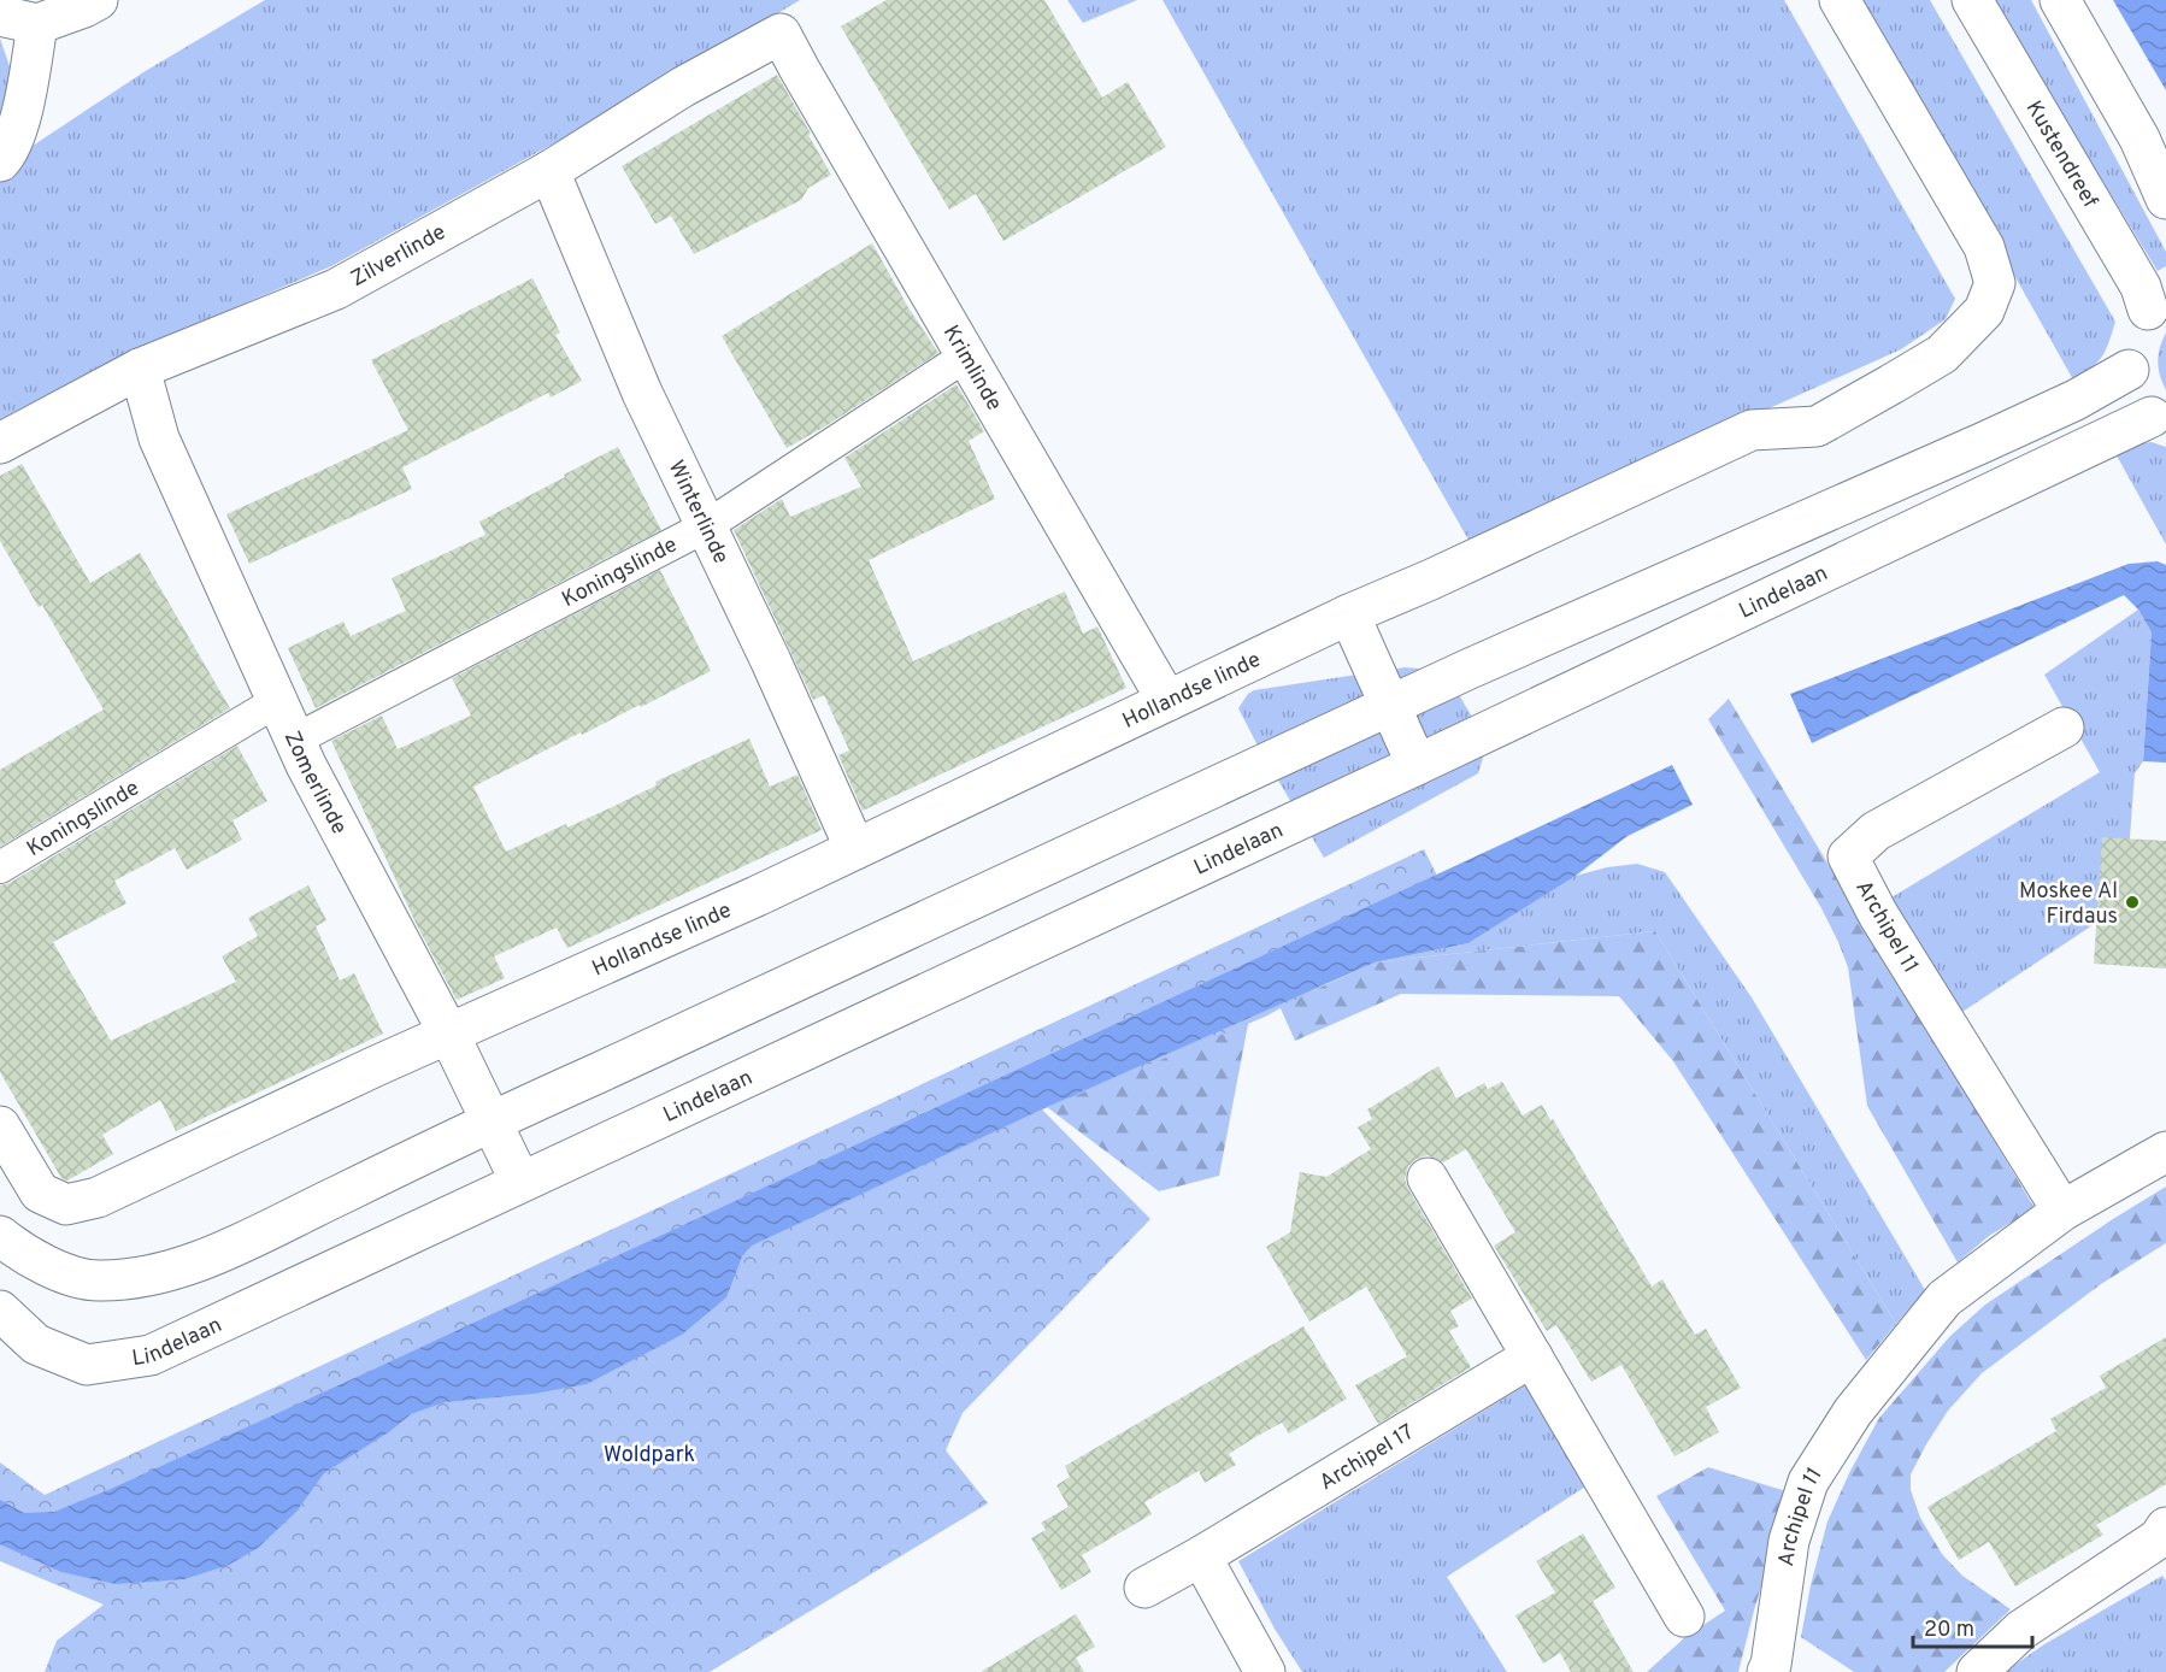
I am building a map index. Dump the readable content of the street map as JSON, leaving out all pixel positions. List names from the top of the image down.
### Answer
{
  "streets": {
    "street": [
      "Kustendreef",
      "Zilverlinde",
      "Krimlinde",
      "Winterlinde",
      "Koningslinde",
      "Lindelaan",
      "Hollandse linde",
      "Zomerlinde",
      "Archipel 11",
      "Archipel 17"
    ]
  },
  "crossings": [
    ["Zilverlinde", "Krimlinde"],
    ["Zilverlinde", "Winterlinde"],
    ["Zilverlinde", "Zomerlinde"],
    ["Krimlinde", "Koningslinde"],
    ["Krimlinde", "Hollandse linde"],
    ["Winterlinde", "Koningslinde"],
    ["Winterlinde", "Hollandse linde"],
    ["Koningslinde", "Zomerlinde"],
    ["Lindelaan", "Zomerlinde"],
    ["Hollandse linde", "Zomerlinde"]
  ],
  "parks": ["Woldpark"],
  "places": ["Moskee Al Firdaus"],
  "scale_bar": "20 m"
}
